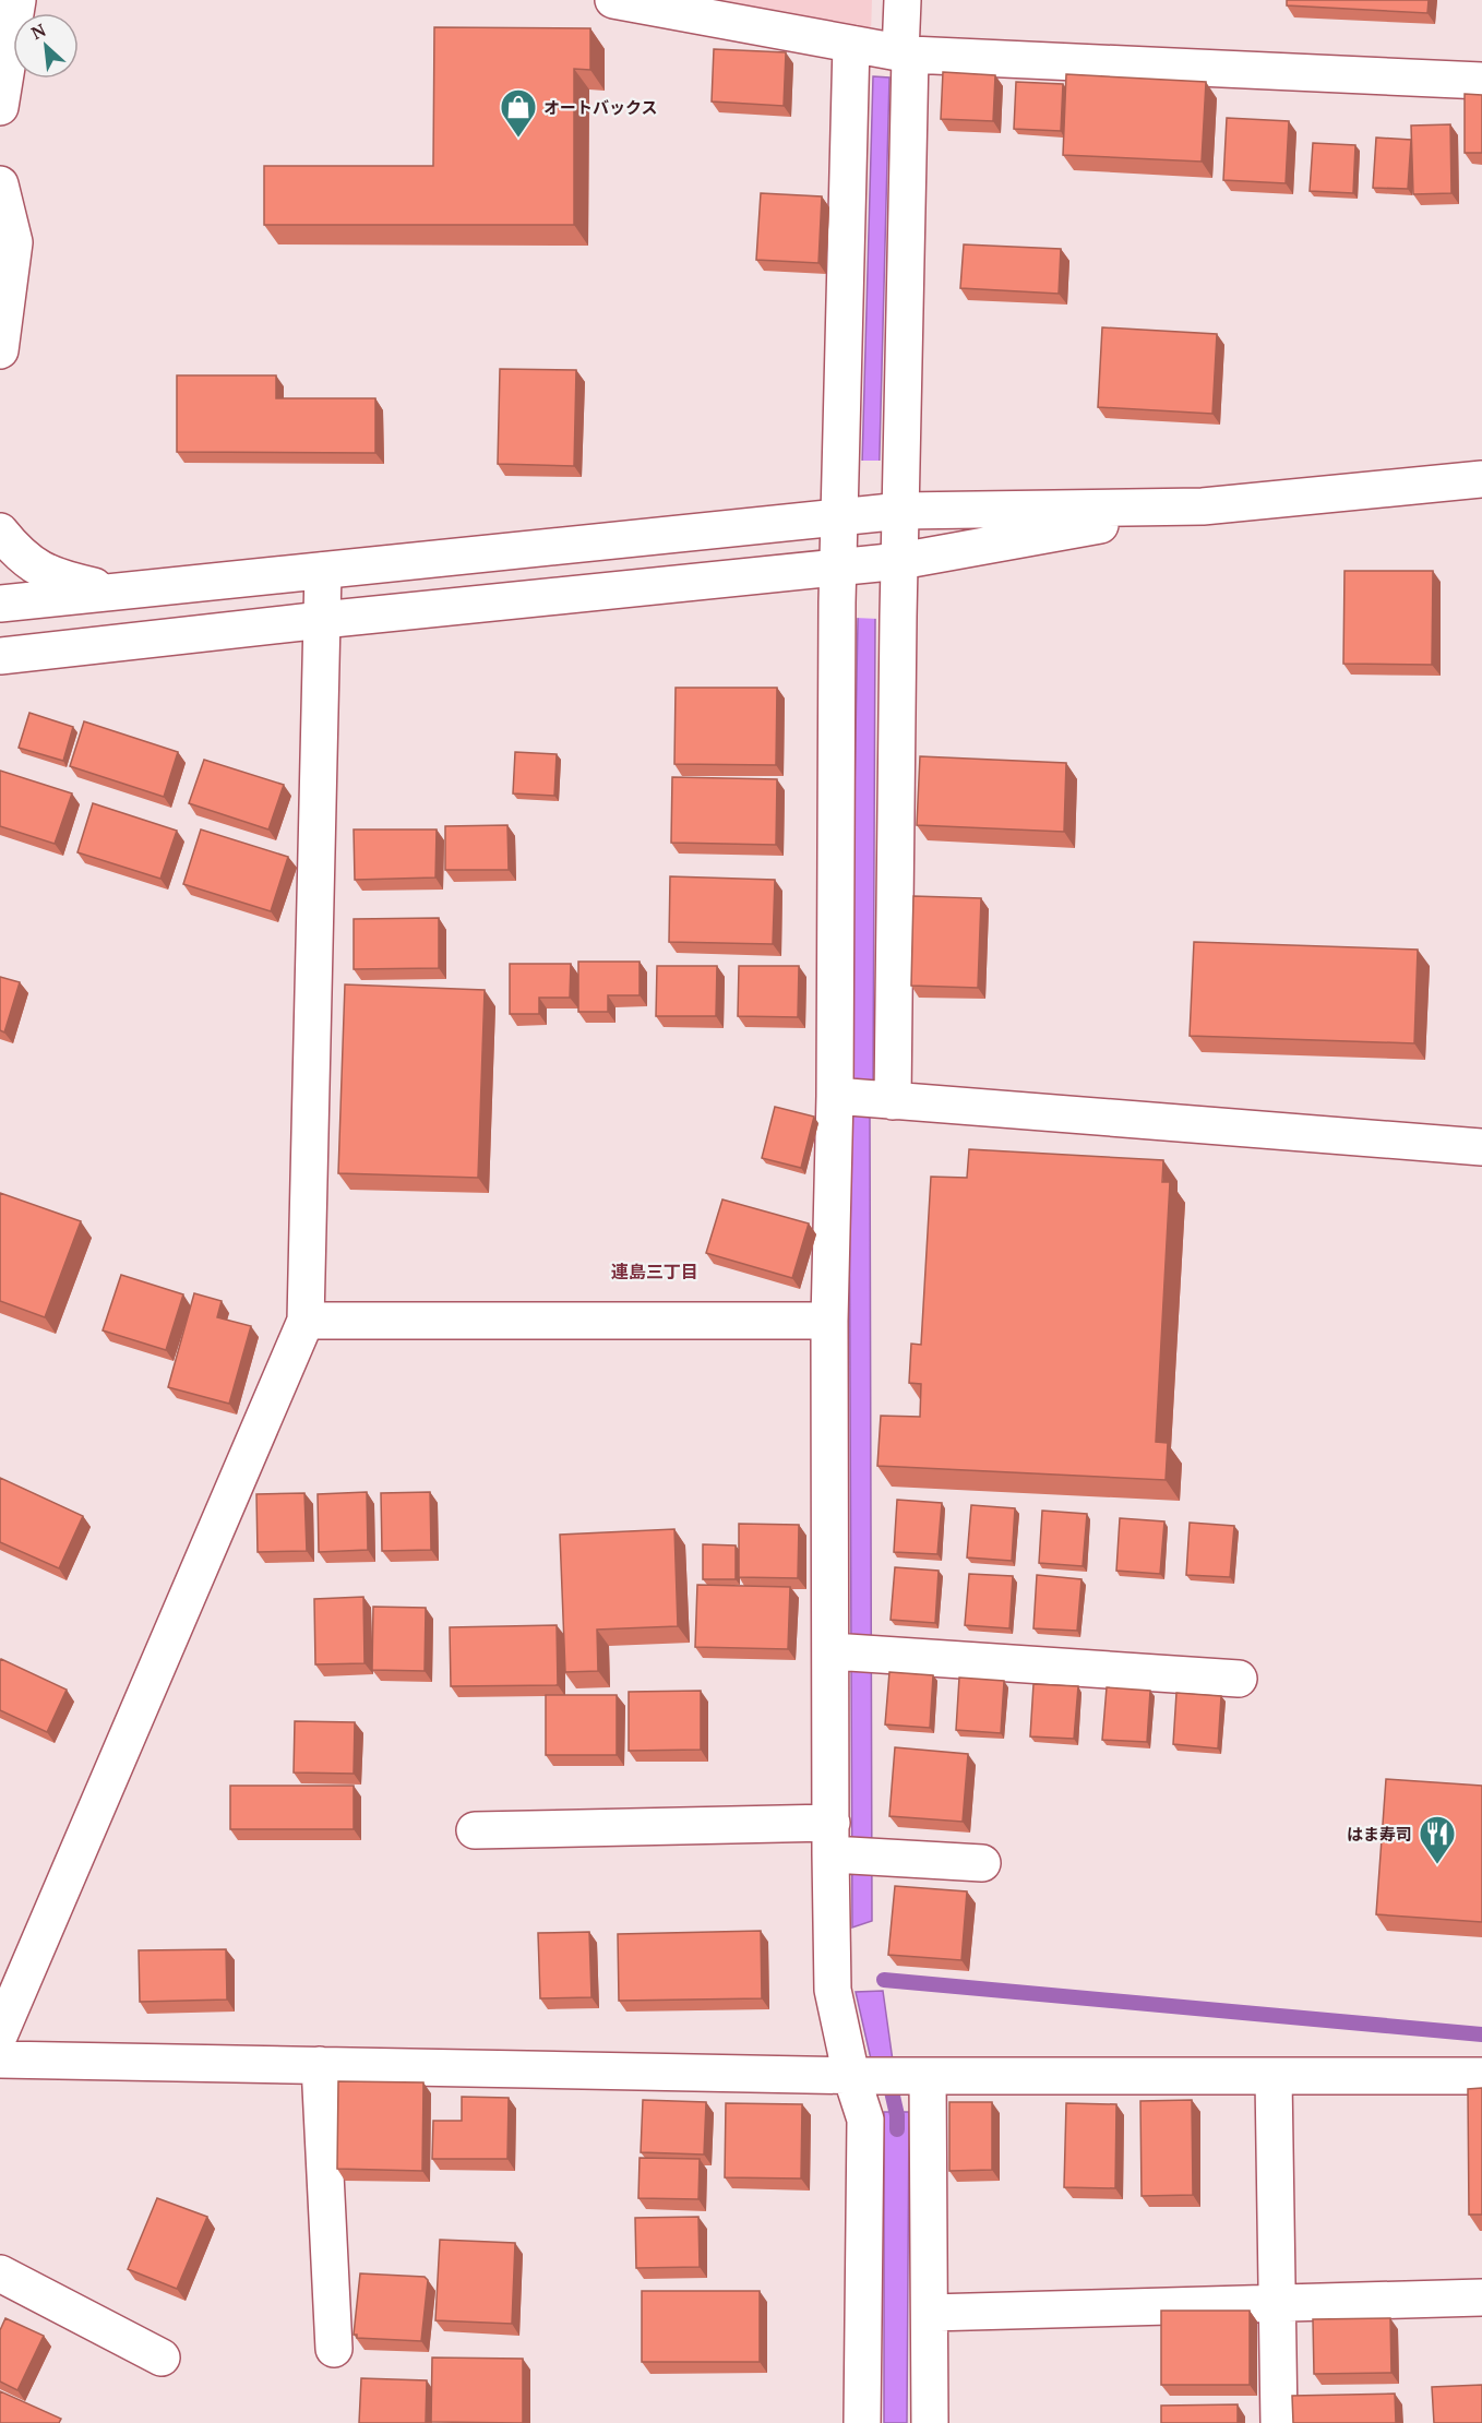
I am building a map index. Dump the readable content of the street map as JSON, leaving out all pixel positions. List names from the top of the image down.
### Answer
{
  "districts": ["連島三丁目"],
  "places": {
    "shop": ["オートバックス"],
    "restaurant": ["はま寿司"]
  },
  "north": "top left"
}
